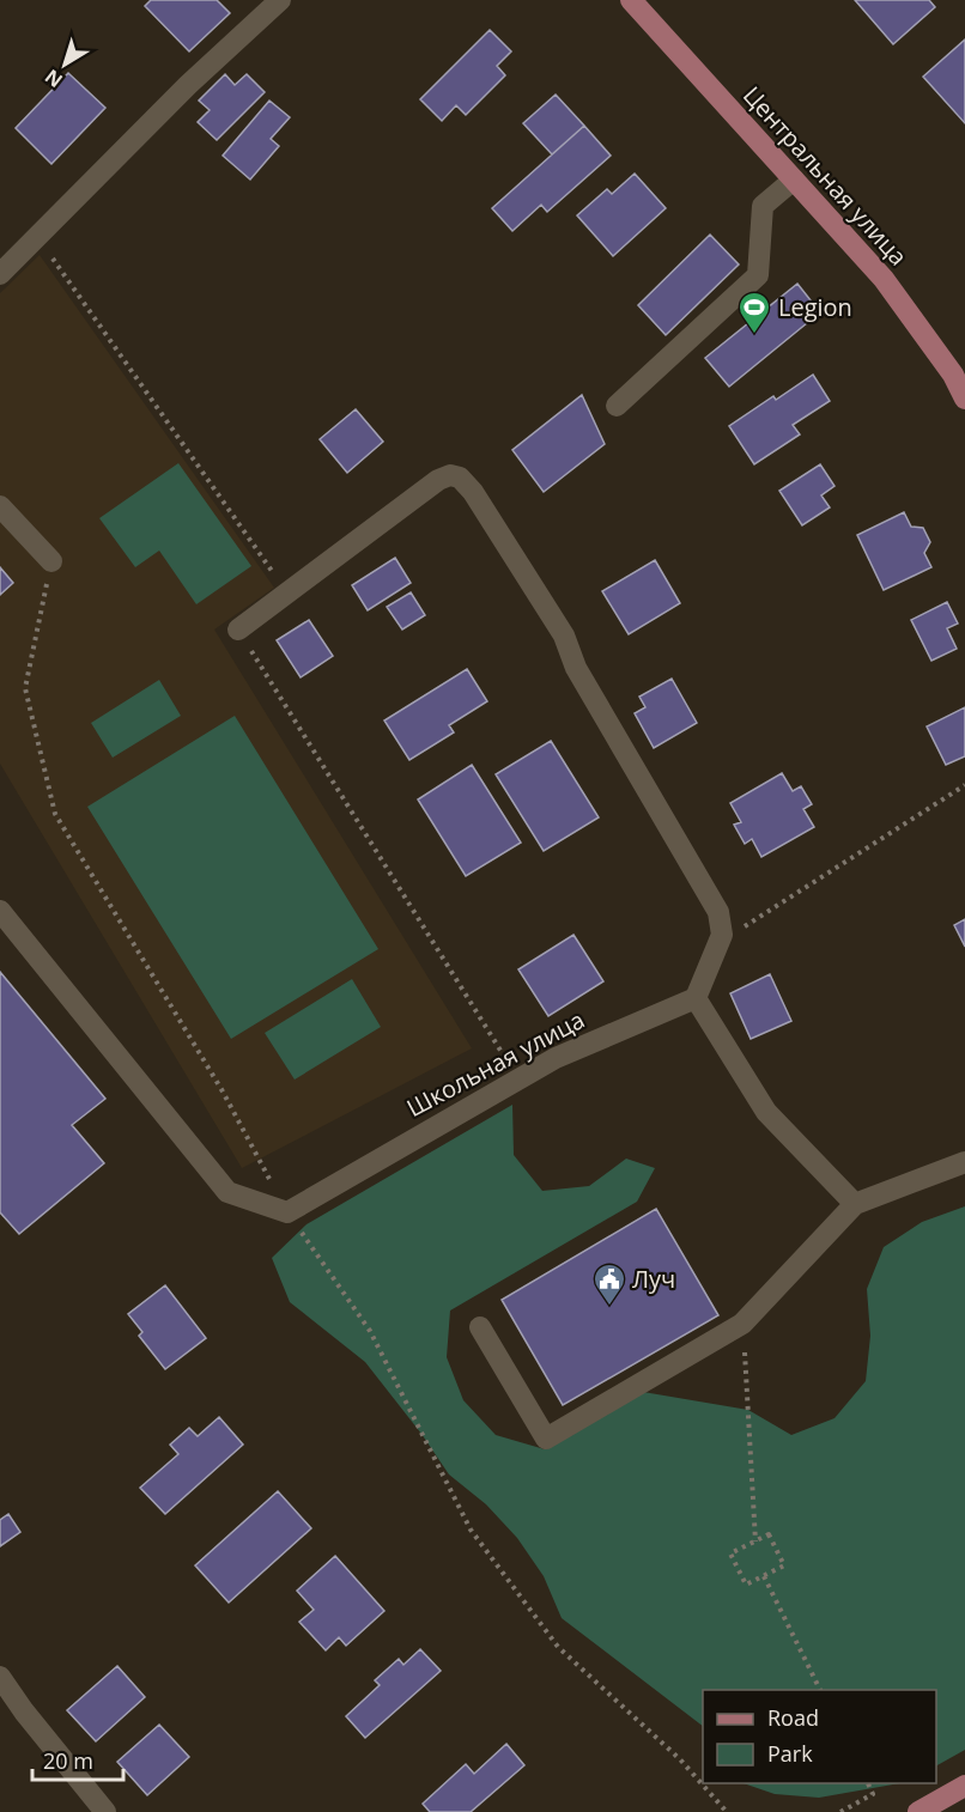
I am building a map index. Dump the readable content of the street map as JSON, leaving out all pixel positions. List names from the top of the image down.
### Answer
{
  "streets": {
    "main road": ["Центральная улица"],
    "street": ["Школьная улица"]
  },
  "places": {
    "sports": ["Legion"],
    "public building": ["Луч"]
  },
  "legend": ["Road", "Park"],
  "scale_bar": "20 m",
  "north": "bottom left"
}
